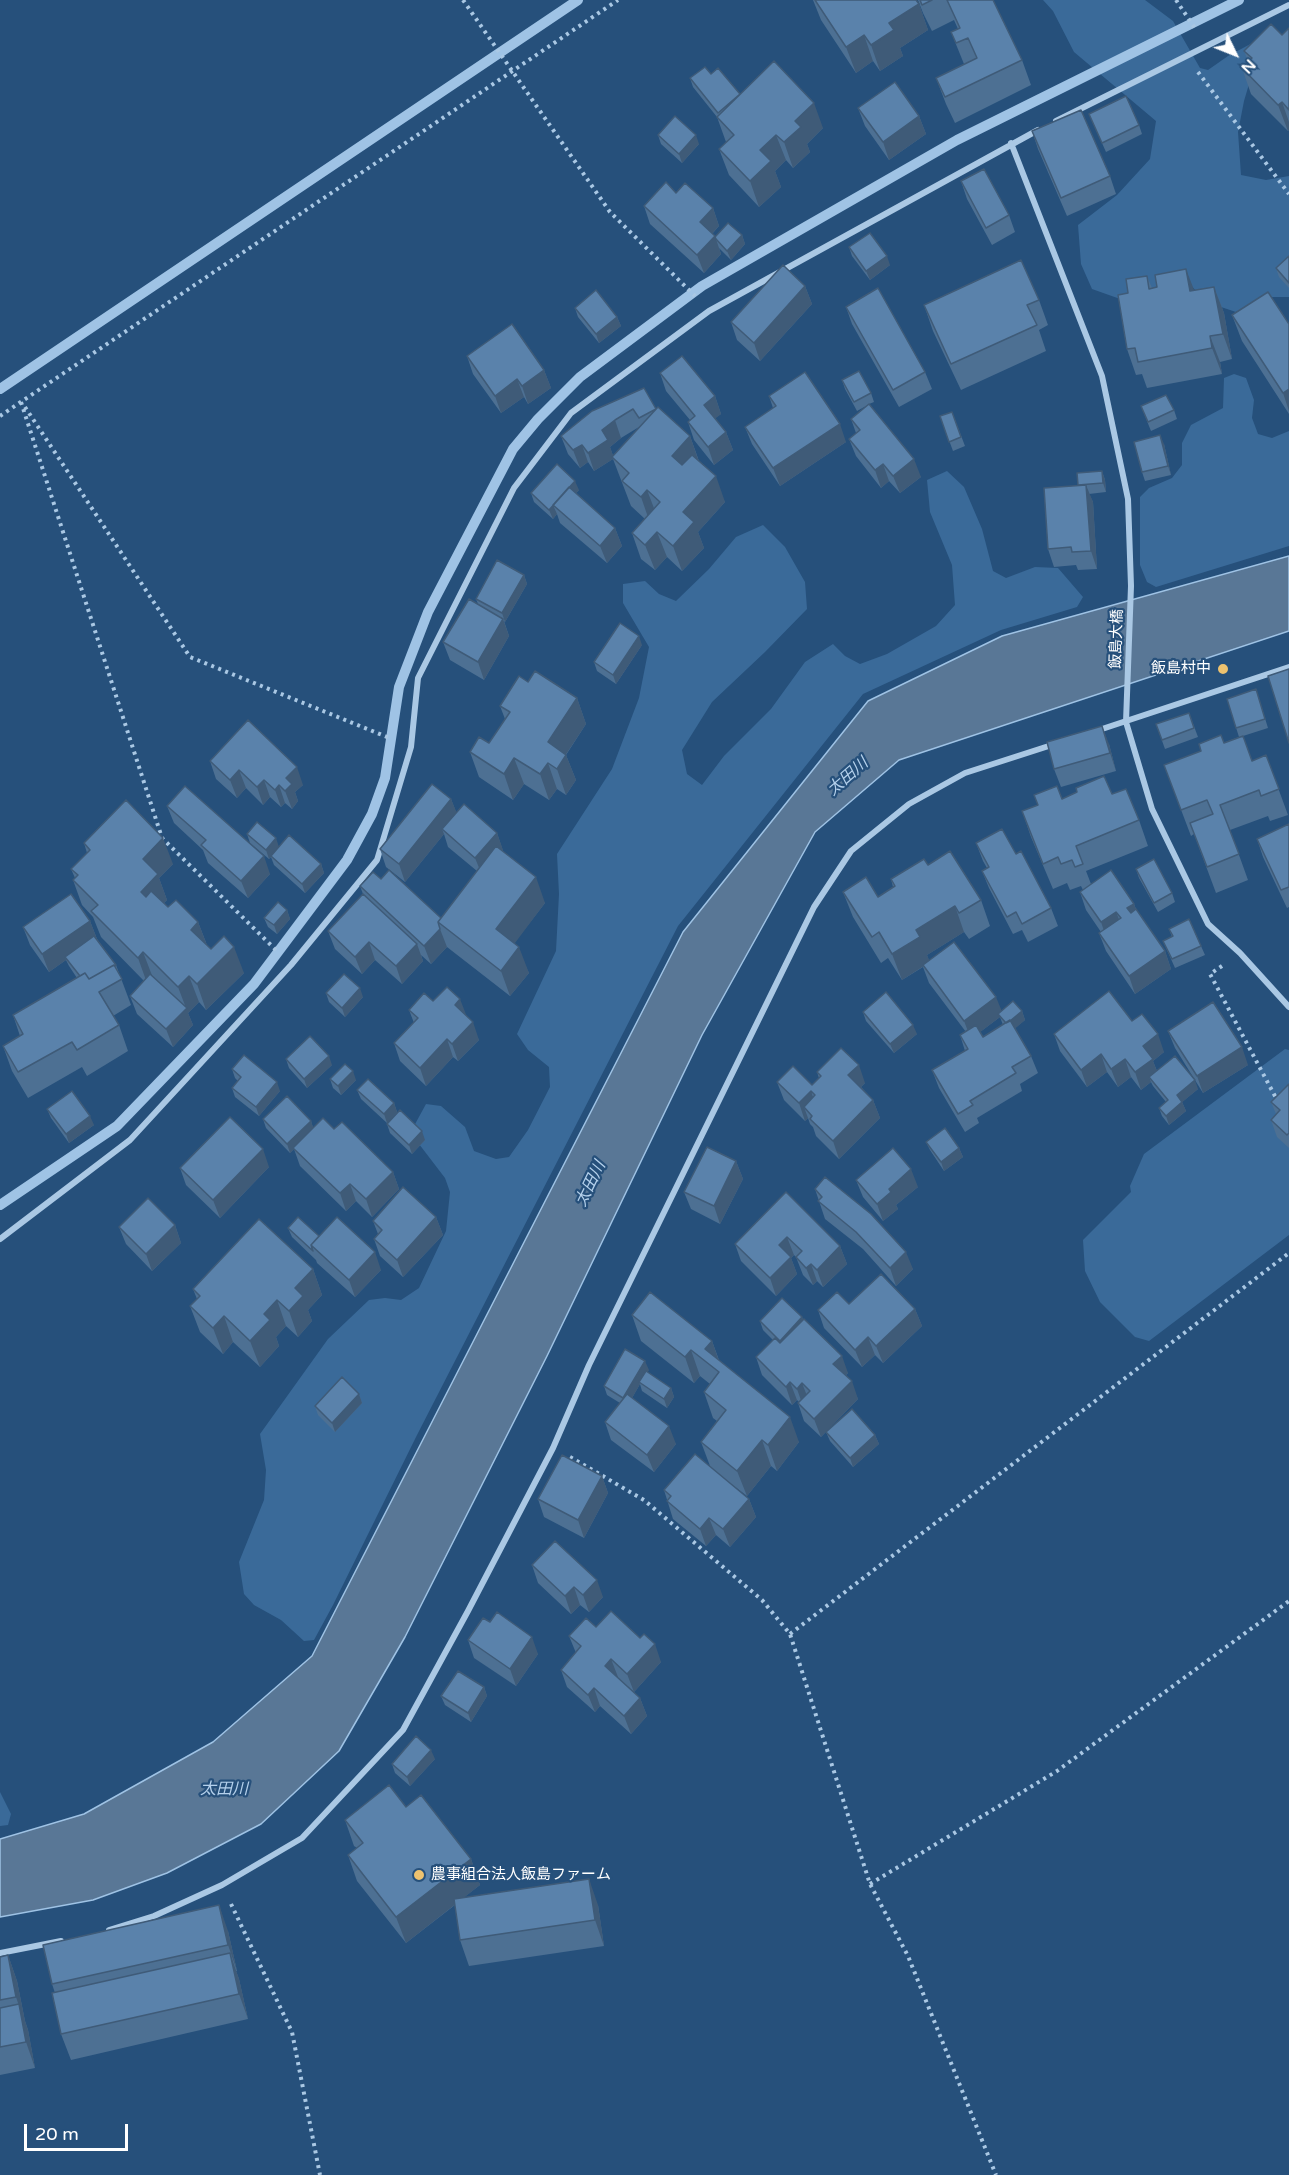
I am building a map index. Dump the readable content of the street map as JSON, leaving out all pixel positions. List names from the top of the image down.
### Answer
{
  "streets": {
    "street": ["飯島大橋"]
  },
  "water": ["太田川"],
  "places": ["飯島村中", "農事組合法人飯島ファーム"],
  "scale_bar": "20 m",
  "north": "bottom right"
}
